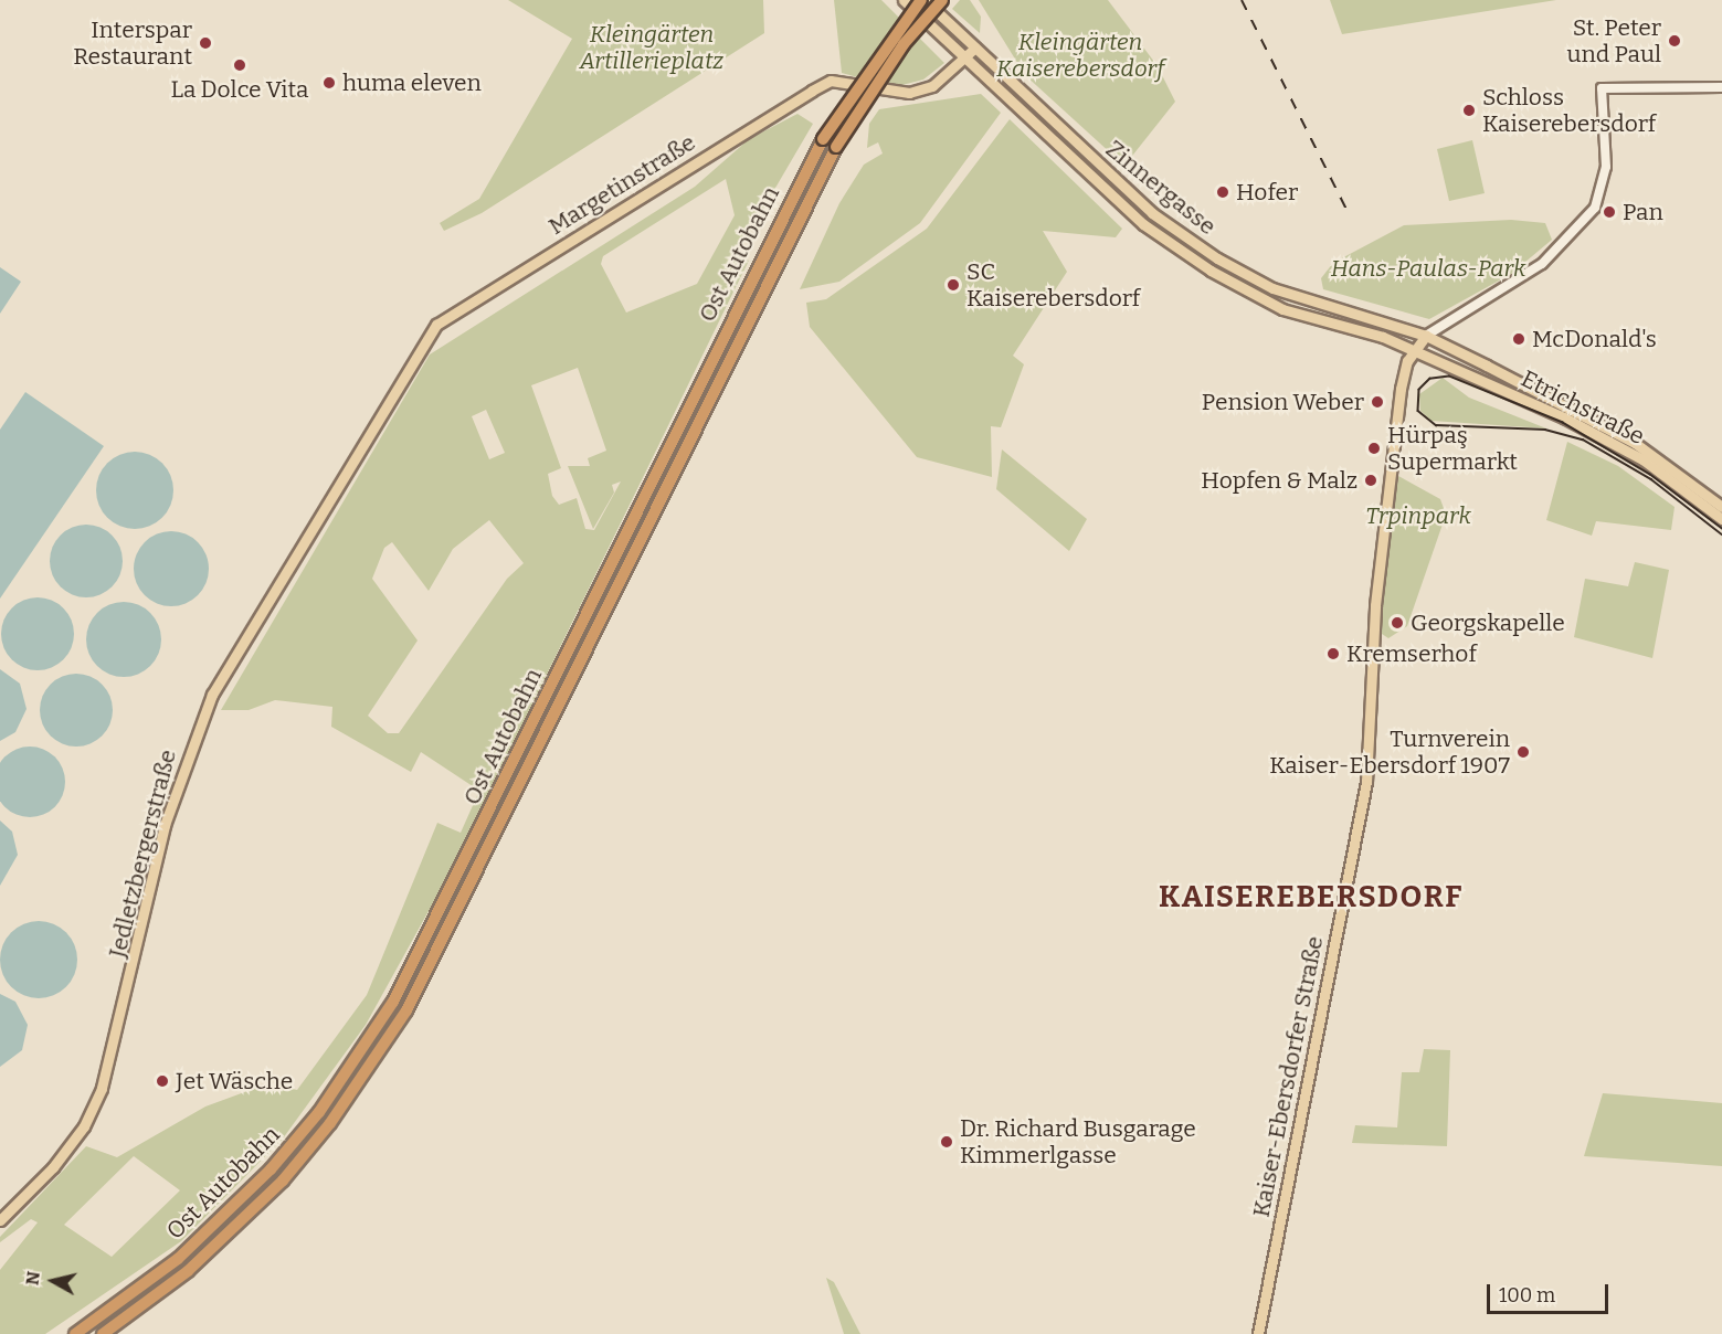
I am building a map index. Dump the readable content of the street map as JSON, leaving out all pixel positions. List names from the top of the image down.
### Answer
{
  "streets": {
    "highway": ["Ost Autobahn"],
    "main road": [
      "Margetinstraße",
      "Zinnergasse",
      "Etrichstraße",
      "Jedletzbergerstraße",
      "Kaiser-Ebersdorfer Straße"
    ]
  },
  "crossings": [
    ["Margetinstraße", "Zinnergasse"],
    ["Margetinstraße", "Jedletzbergerstraße"],
    ["Zinnergasse", "Ost Autobahn"],
    ["Zinnergasse", "Etrichstraße"],
    ["Zinnergasse", "Kaiser-Ebersdorfer Straße"],
    ["Etrichstraße", "Kaiser-Ebersdorfer Straße"]
  ],
  "districts": ["KAISEREBERSDORF"],
  "parks": [
    "Kleingärten Artillerieplatz",
    "Kleingärten Kaiserebersdorf",
    "Hans-Paulas-Park",
    "Trpinpark"
  ],
  "places": [
    "St. Peter und Paul",
    "Interspar Restaurant",
    "La Dolce Vita",
    "huma eleven",
    "Schloss Kaiserebersdorf",
    "Hofer",
    "Pan",
    "SC Kaiserebersdorf",
    "McDonald's",
    "Pension Weber",
    "Hürpaş Supermarkt",
    "Hopfen & Malz",
    "Georgskapelle",
    "Kremserhof",
    "Turnverein Kaiser-Ebersdorf 1907",
    "Jet Wäsche",
    "Dr. Richard Busgarage Kimmerlgasse"
  ],
  "scale_bar": "100 m",
  "north": "left"
}
